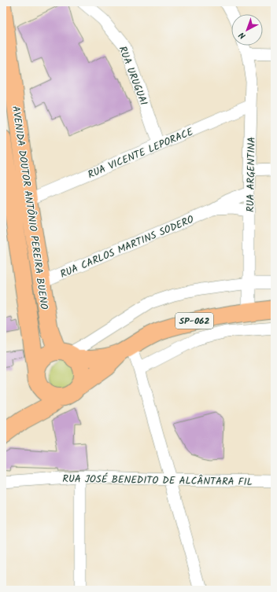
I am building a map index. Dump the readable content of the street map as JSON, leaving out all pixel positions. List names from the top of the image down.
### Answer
{
  "streets": {
    "main road": ["AVENIDA DOUTOR ANTÔNIO PEREIRA BUENO", "SP-062"],
    "street": [
      "RUA URUGUAI",
      "RUA VICENTE LEPORACE",
      "RUA ARGENTINA",
      "RUA CARLOS MARTINS SODERO",
      "RUA JOSÉ BENEDITO DE ALCÂNTARA FIL"
    ]
  },
  "crossings": [
    ["RUA URUGUAI", "RUA VICENTE LEPORACE"],
    ["RUA VICENTE LEPORACE", "RUA ARGENTINA"],
    ["RUA VICENTE LEPORACE", "AVENIDA DOUTOR ANTÔNIO PEREIRA BUENO"],
    ["RUA ARGENTINA", "RUA CARLOS MARTINS SODERO"],
    ["RUA ARGENTINA", "SP-062"],
    ["AVENIDA DOUTOR ANTÔNIO PEREIRA BUENO", "RUA CARLOS MARTINS SODERO"],
    ["AVENIDA DOUTOR ANTÔNIO PEREIRA BUENO", "SP-062"]
  ],
  "north": "bottom left"
}
